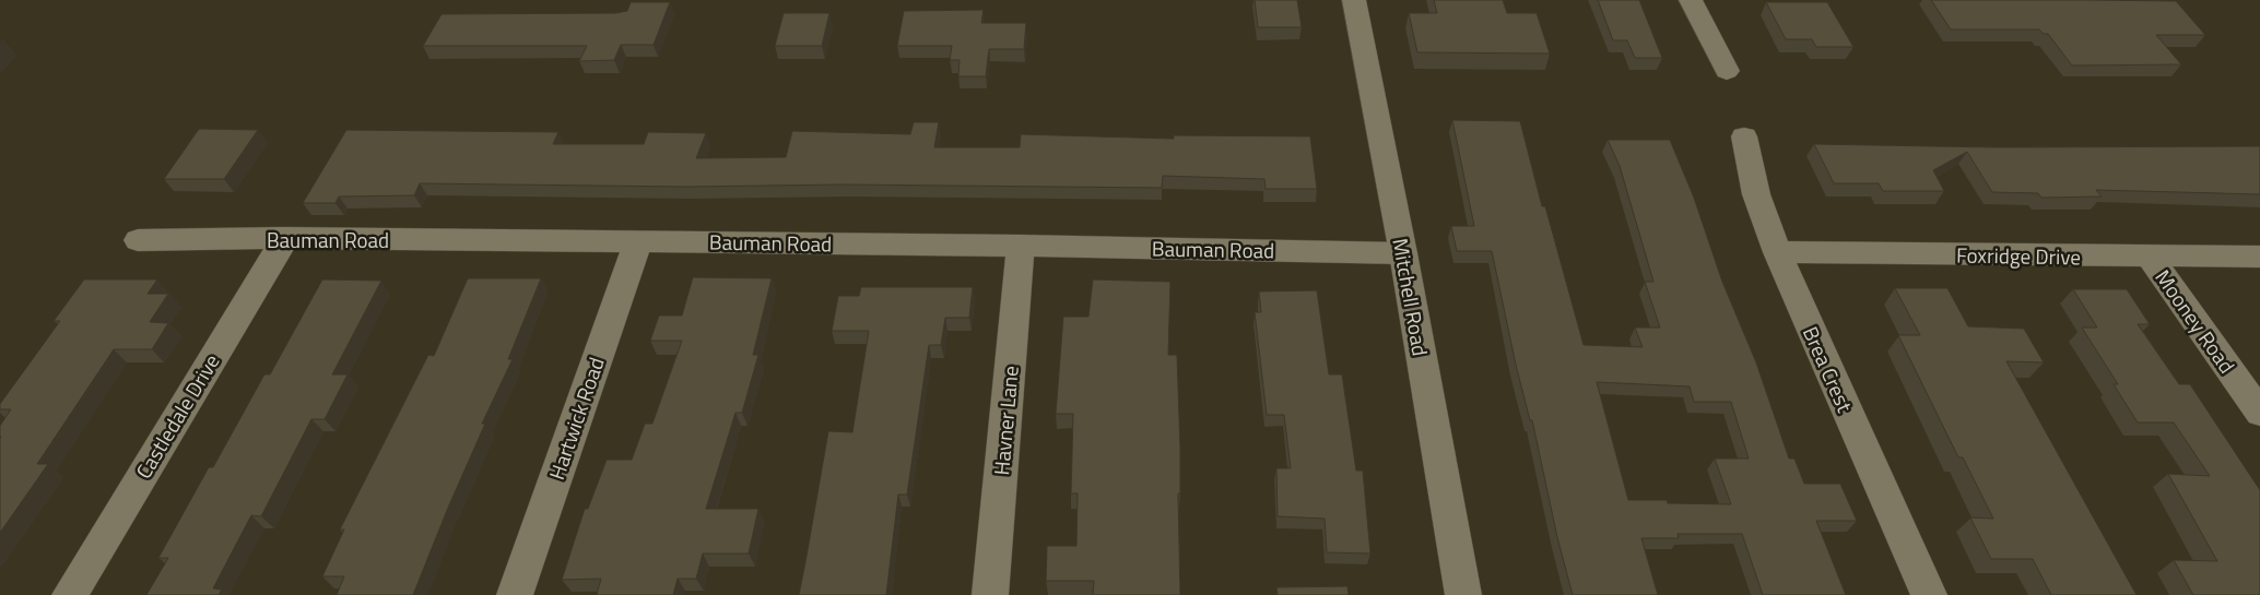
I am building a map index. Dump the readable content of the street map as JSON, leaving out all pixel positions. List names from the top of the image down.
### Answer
{
  "streets": {
    "street": [
      "Bauman Road",
      "Foxridge Drive",
      "Mitchell Road",
      "Mooney Road",
      "Brea Crest",
      "Castledale Drive",
      "Hartwick Road",
      "Havner Lane"
    ]
  },
  "crossings": [
    ["Bauman Road", "Mitchell Road"],
    ["Bauman Road", "Castledale Drive"],
    ["Bauman Road", "Hartwick Road"],
    ["Bauman Road", "Havner Lane"],
    ["Foxridge Drive", "Mooney Road"],
    ["Foxridge Drive", "Brea Crest"]
  ]
}
